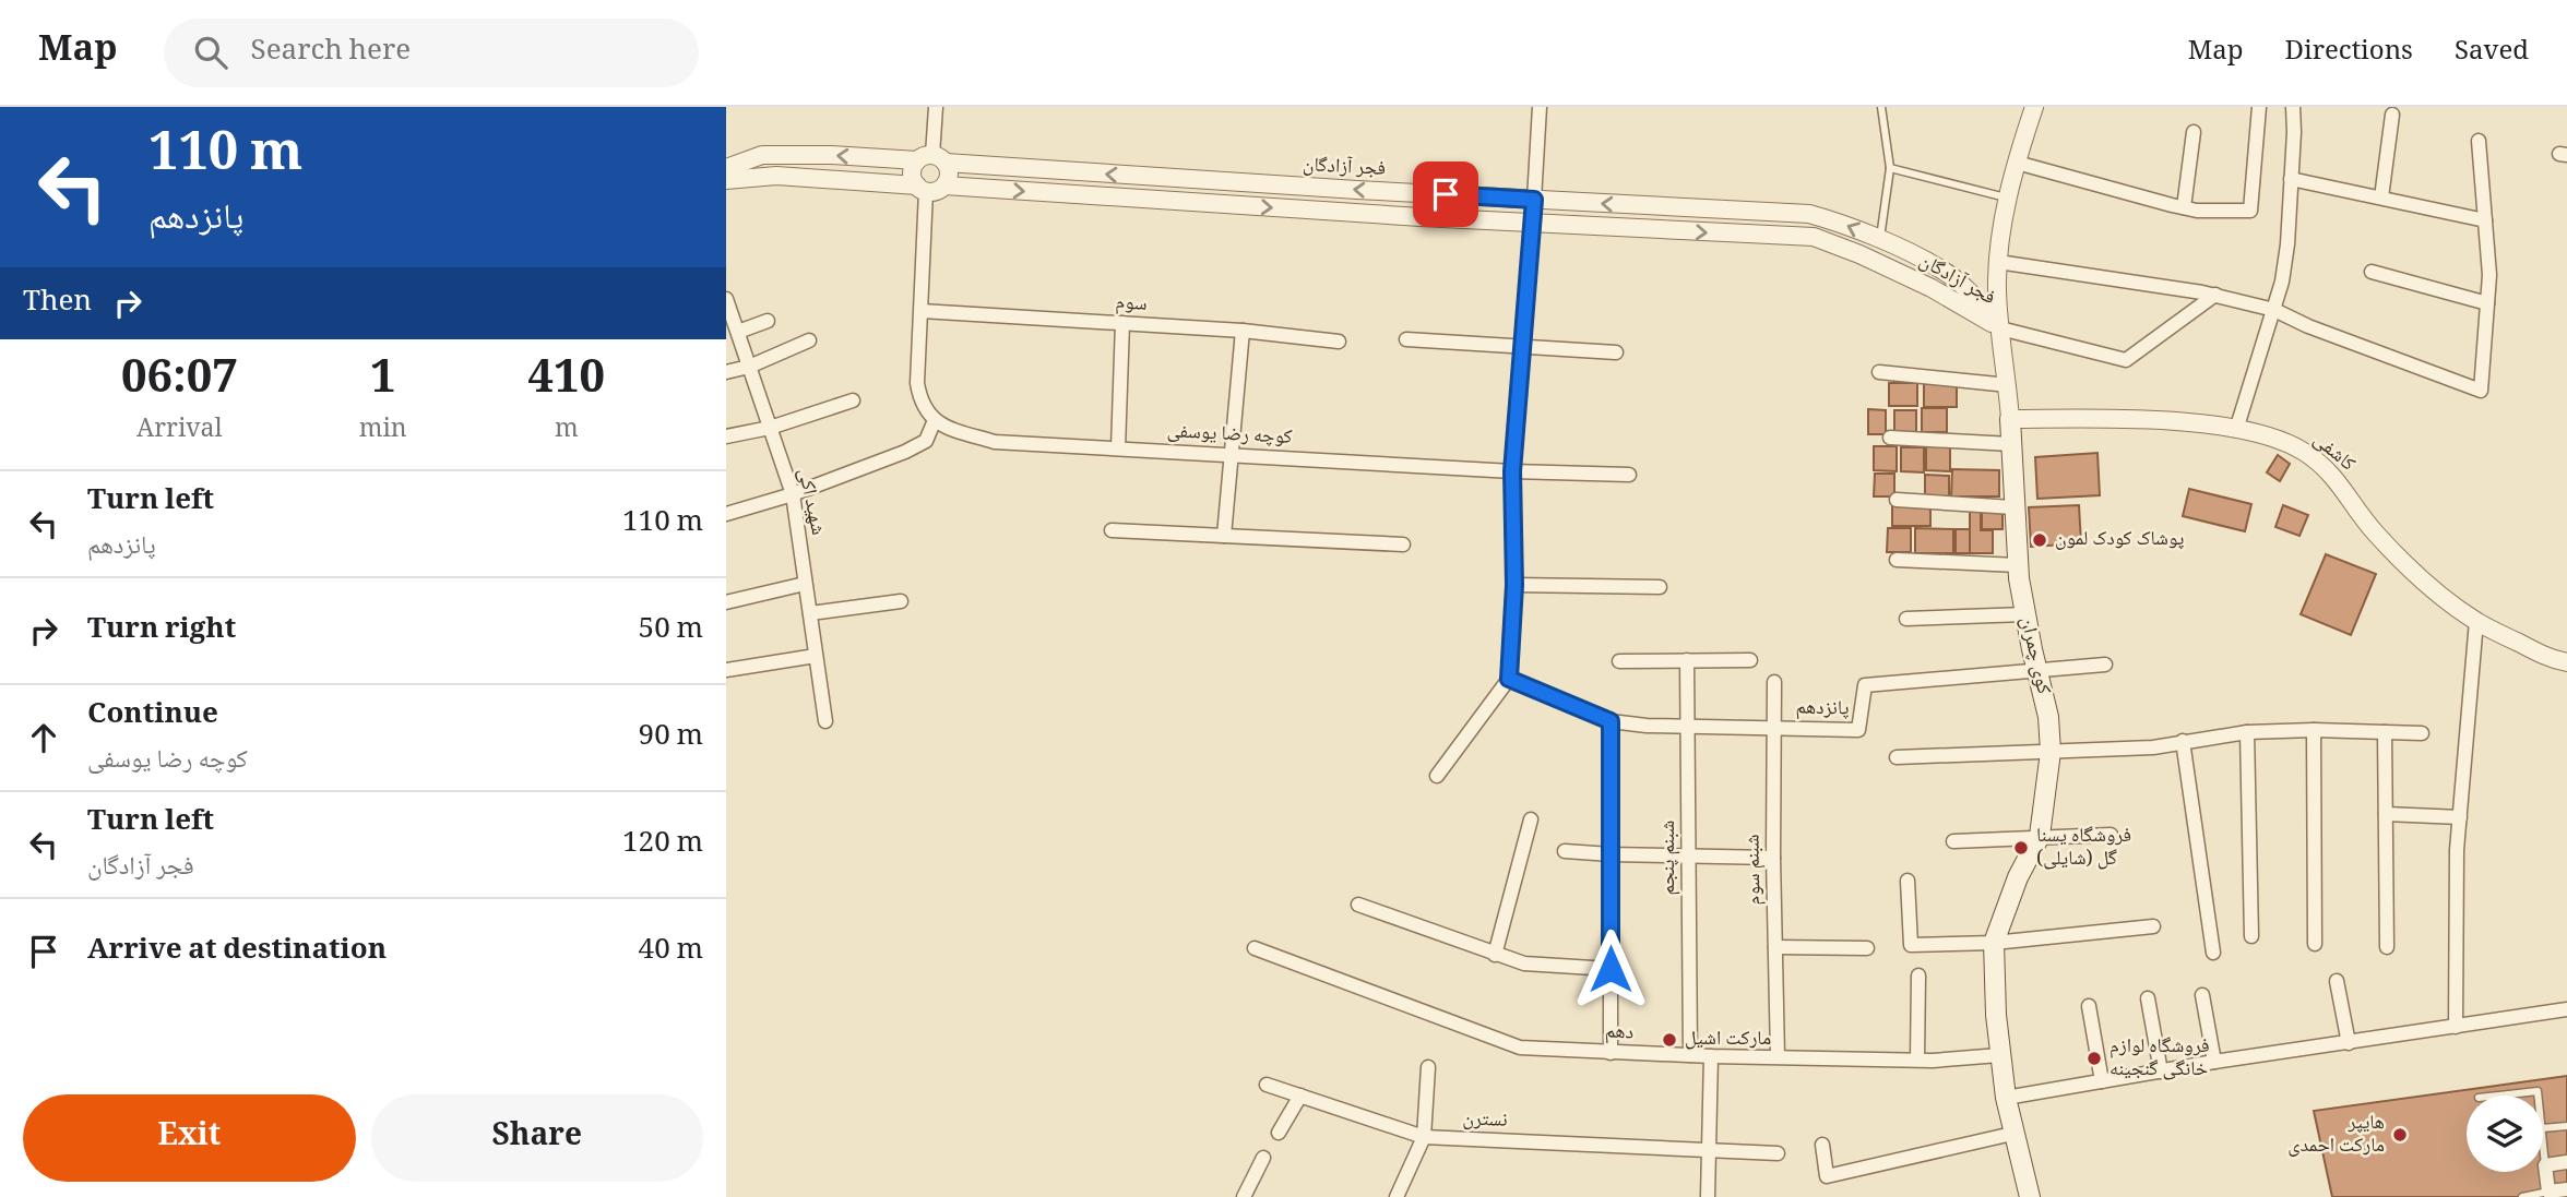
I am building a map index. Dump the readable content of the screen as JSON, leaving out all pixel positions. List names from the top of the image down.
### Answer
{
  "streets": {
    "main road": ["کوی چمران"],
    "street": [
      "فجر آزادگان",
      "سوم",
      "کوچه رضا یوسفی",
      "کاشفی",
      "شهید اکی",
      "پانزدهم",
      "شبنم پنجم",
      "شبنم سوم",
      "دهم",
      "نسترن"
    ]
  },
  "crossings": [
    ["فجر آزادگان", "کوی چمران"],
    ["کاشفی", "کوی چمران"],
    ["کوی چمران", "پانزدهم"],
    ["کوی چمران", "دهم"],
    ["پانزدهم", "شبنم پنجم"],
    ["پانزدهم", "شبنم سوم"],
    ["شبنم پنجم", "دهم"],
    ["شبنم سوم", "دهم"]
  ],
  "places": [
    "پوشاک کودک لمون",
    "فروشگاه یسنا گل (شایلی)",
    "مارکت اشیل",
    "فروشگاه لوازم خانگی گنجینه",
    "هایپر مارکت احمدی"
  ],
  "page": {
    "header": "Map",
    "search": "Search here",
    "nav": ["Map", "Directions", "Saved"],
    "turn": ["110 m", "پانزدهم"],
    "then": "Then",
    "eta": [
      "06:07",
      "Arrival",
      "1",
      "min",
      "410",
      "m"
    ],
    "list": [
      {
        "name": "Turn left",
        "note": "پانزدهم",
        "value": "110 m"
      },
      {
        "name": "Turn right",
        "value": "50 m"
      },
      {
        "name": "Continue",
        "note": "کوچه رضا یوسفی",
        "value": "90 m"
      },
      {
        "name": "Turn left",
        "note": "فجر آزادگان",
        "value": "120 m"
      },
      {
        "name": "Arrive at destination",
        "value": "40 m"
      }
    ],
    "buttons": ["Exit", "Share"]
  }
}
